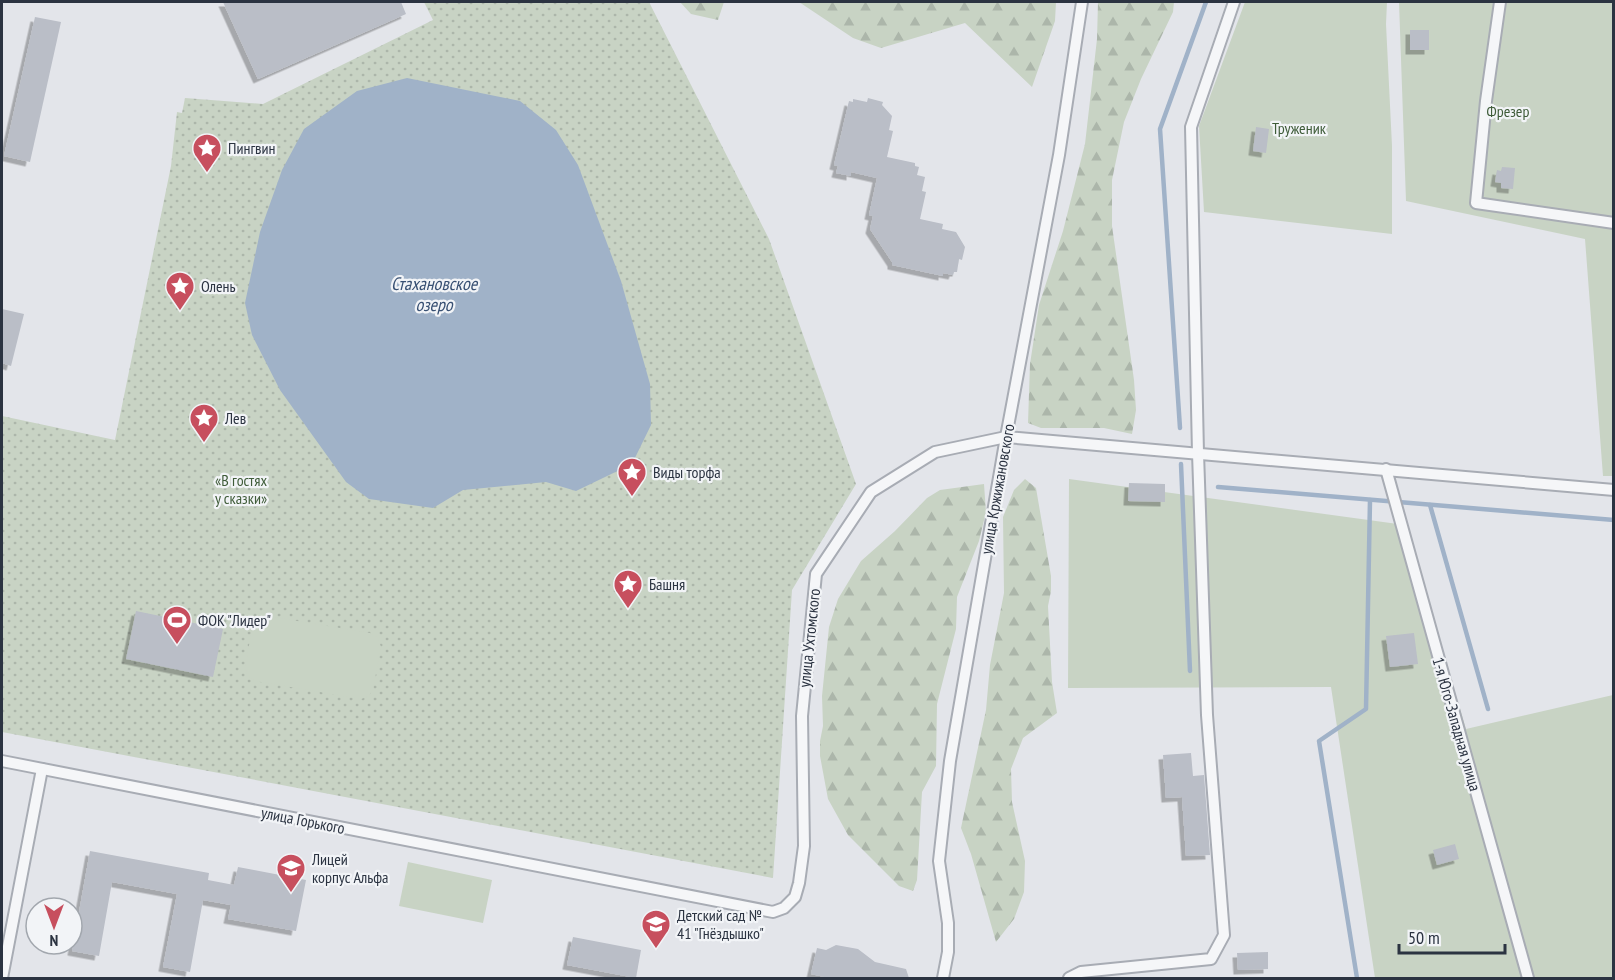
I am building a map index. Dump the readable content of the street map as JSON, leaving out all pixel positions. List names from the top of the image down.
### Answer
{
  "streets": {
    "street": [
      "улица Кржижановского",
      "улица Ухтомского",
      "1-я Юго-Западная улица",
      "улица Горького"
    ]
  },
  "crossings": [
    ["улица Кржижановского", "улица Ухтомского"],
    ["улица Ухтомского", "1-я Юго-Западная улица"],
    ["улица Ухтомского", "улица Горького"]
  ],
  "water": ["Стахановское озеро"],
  "parks": ["Фрезер", "Труженик", "«В гостях у сказки»"],
  "places": {
    "place": [
      "Пингвин",
      "Олень",
      "Лев",
      "Виды торфа",
      "Башня"
    ],
    "sports": ["ФОК \"Лидер\""],
    "school or university": ["Лицей корпус Альфа", "Детский сад № 41 \"Гнёздышко\""]
  },
  "scale_bar": "50 m",
  "north": "bottom"
}
